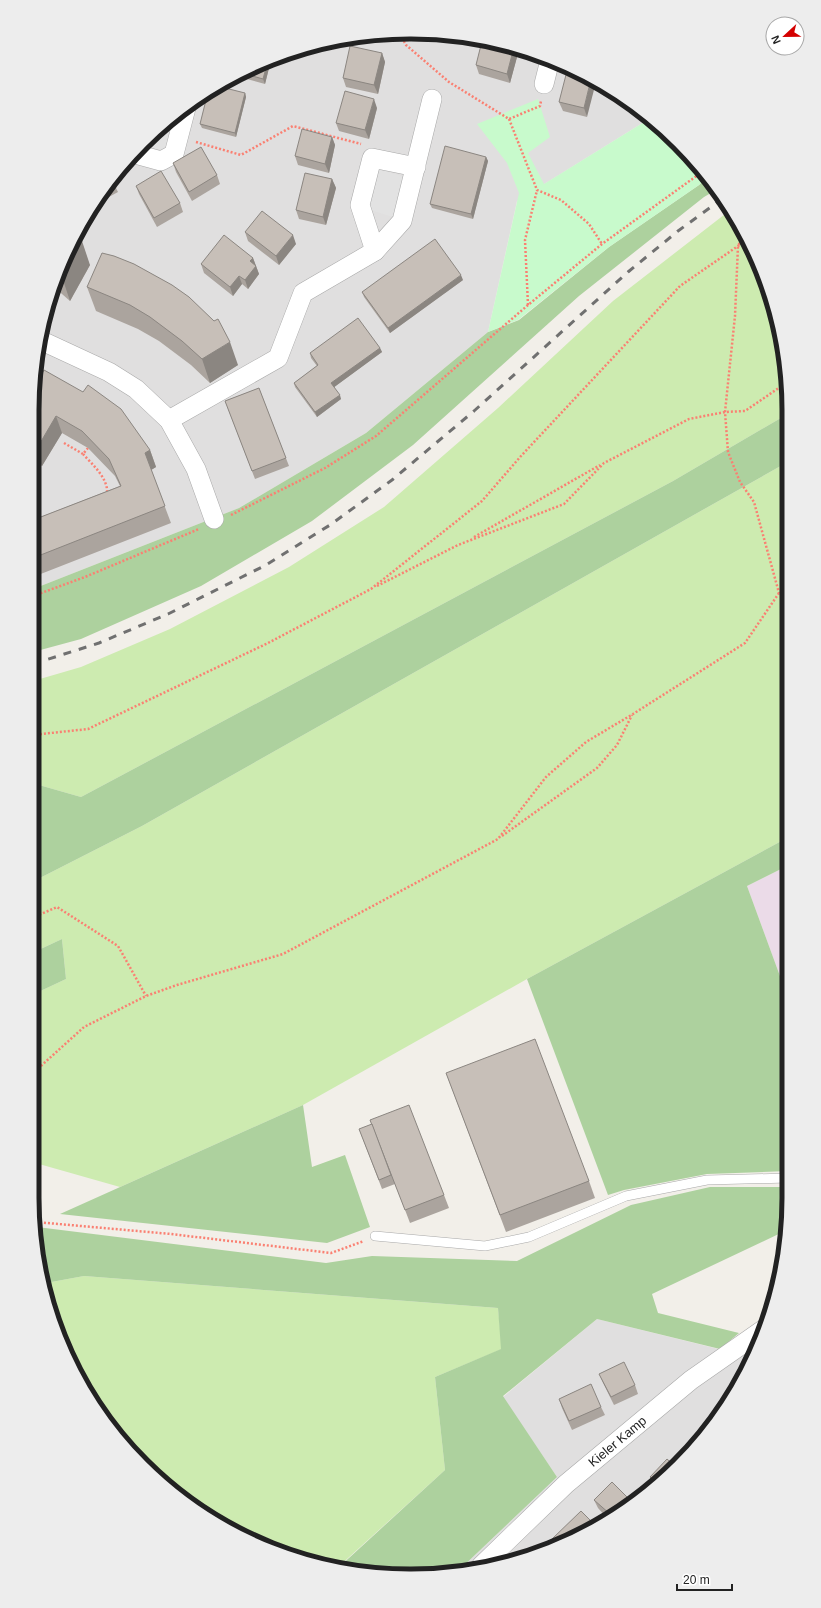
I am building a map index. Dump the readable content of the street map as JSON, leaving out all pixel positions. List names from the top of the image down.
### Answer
{
  "streets": {
    "street": ["Kieler Kamp"]
  },
  "scale_bar": "20 m",
  "north": "left"
}
